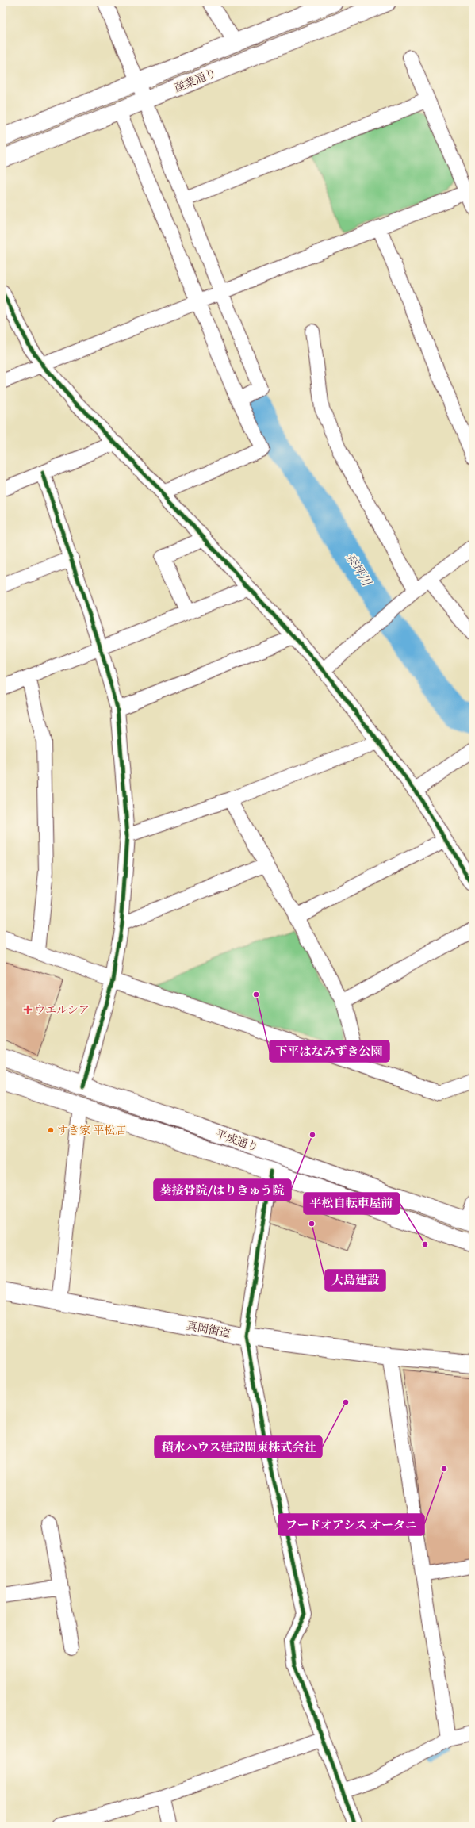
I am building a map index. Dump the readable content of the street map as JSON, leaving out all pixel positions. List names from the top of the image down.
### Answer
{
  "streets": {
    "street": ["産業通り", "平成通り", "真岡街道"]
  },
  "water": ["奈坪川"],
  "places": {
    "other": [
      "下平はなみずき公園",
      "すき家 平松店",
      "葵接骨院/はりきゅう院",
      "大島建設",
      "平松自転車屋前",
      "積水ハウス建設関東株式会社",
      "フードオアシス オータニ"
    ],
    "health": ["ウエルシア"]
  }
}
